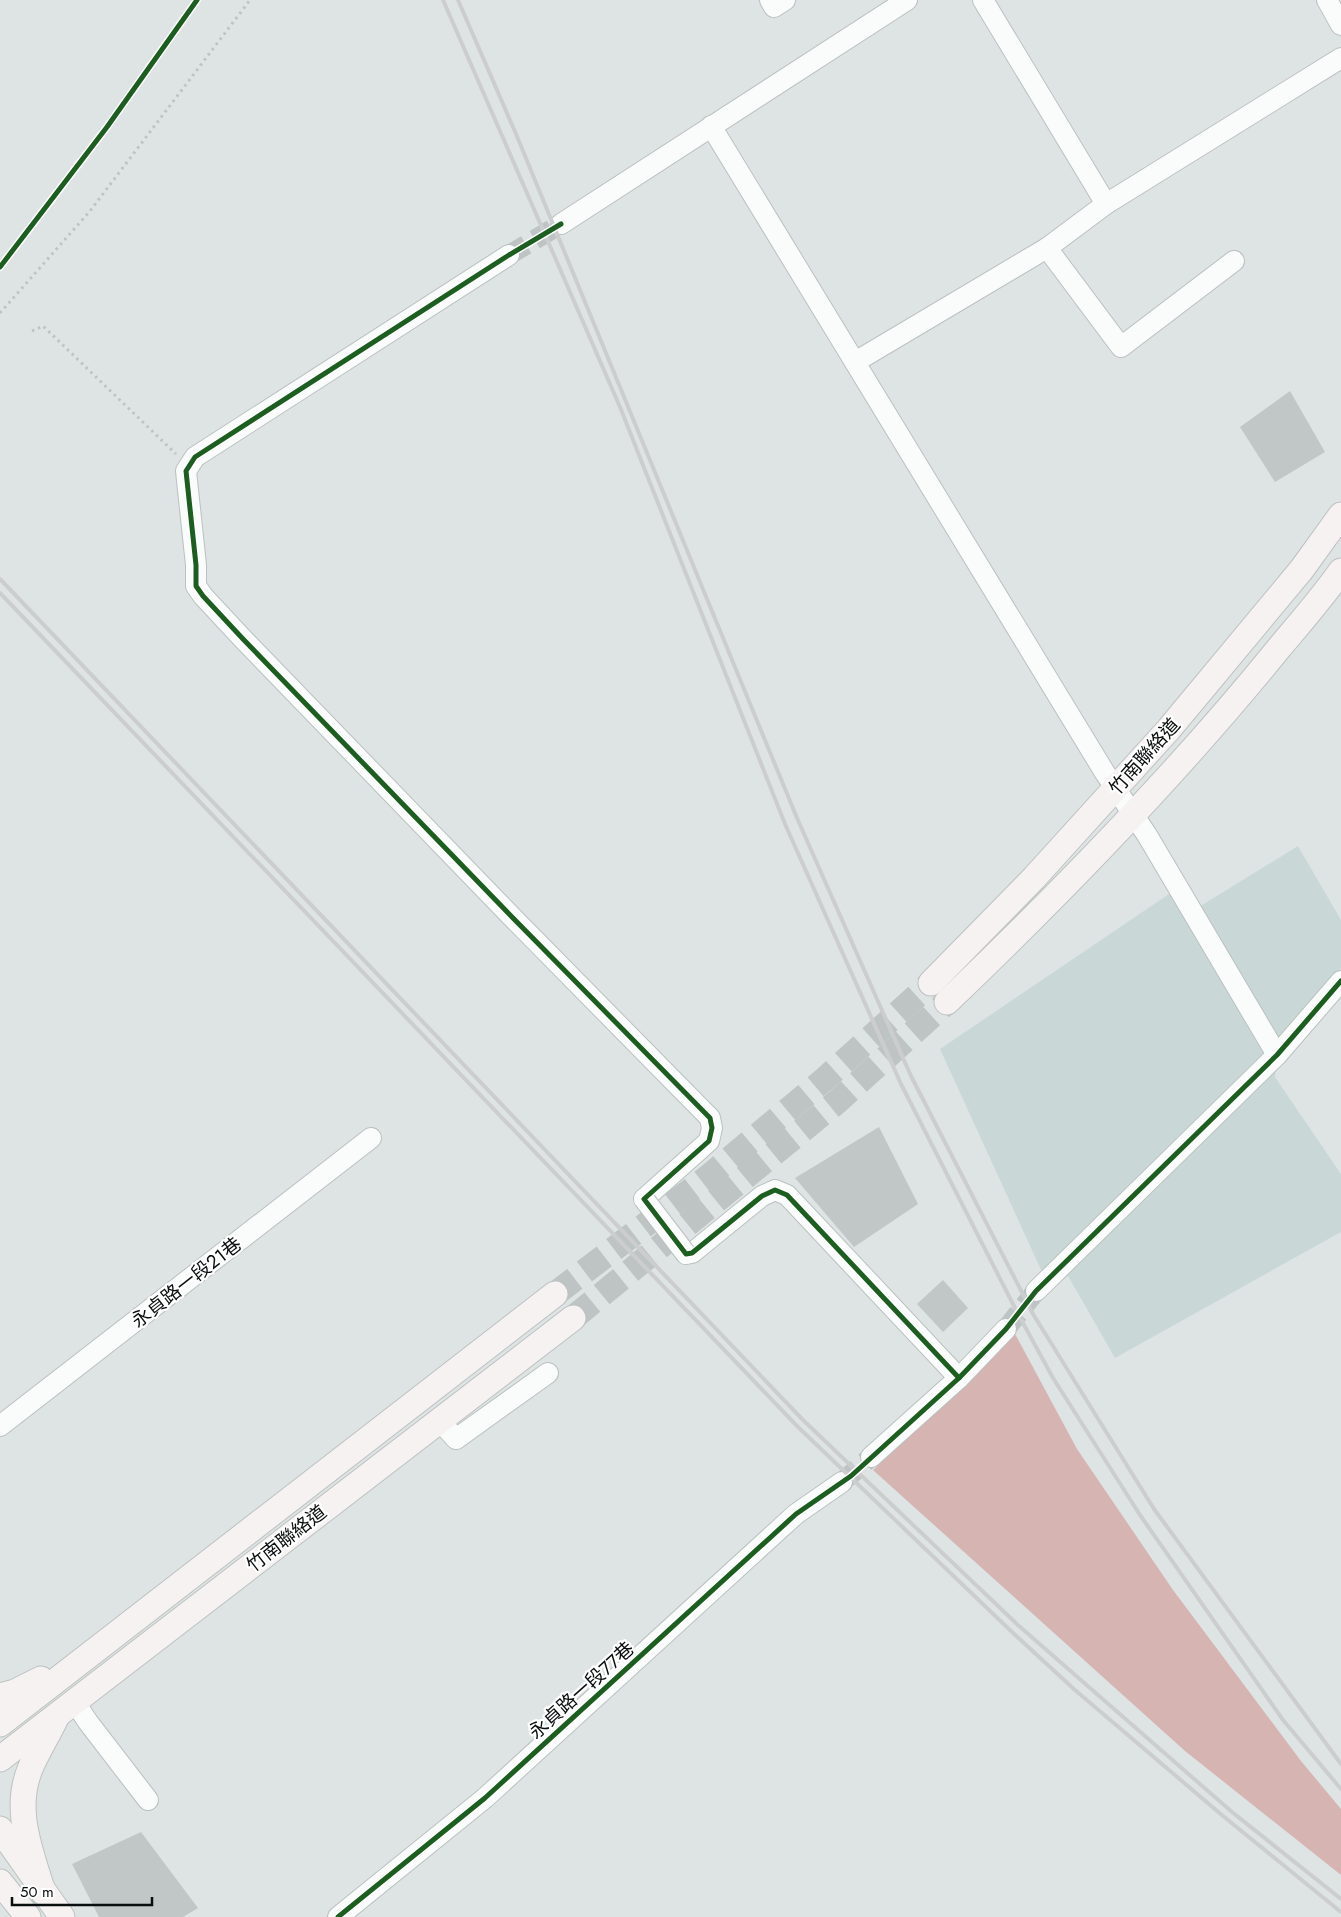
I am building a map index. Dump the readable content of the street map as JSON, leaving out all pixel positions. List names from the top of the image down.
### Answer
{
  "streets": {
    "main road": ["竹南聯絡道"],
    "street": ["永貞路一段21巷", "永貞路一段77巷"]
  },
  "scale_bar": "50 m"
}
